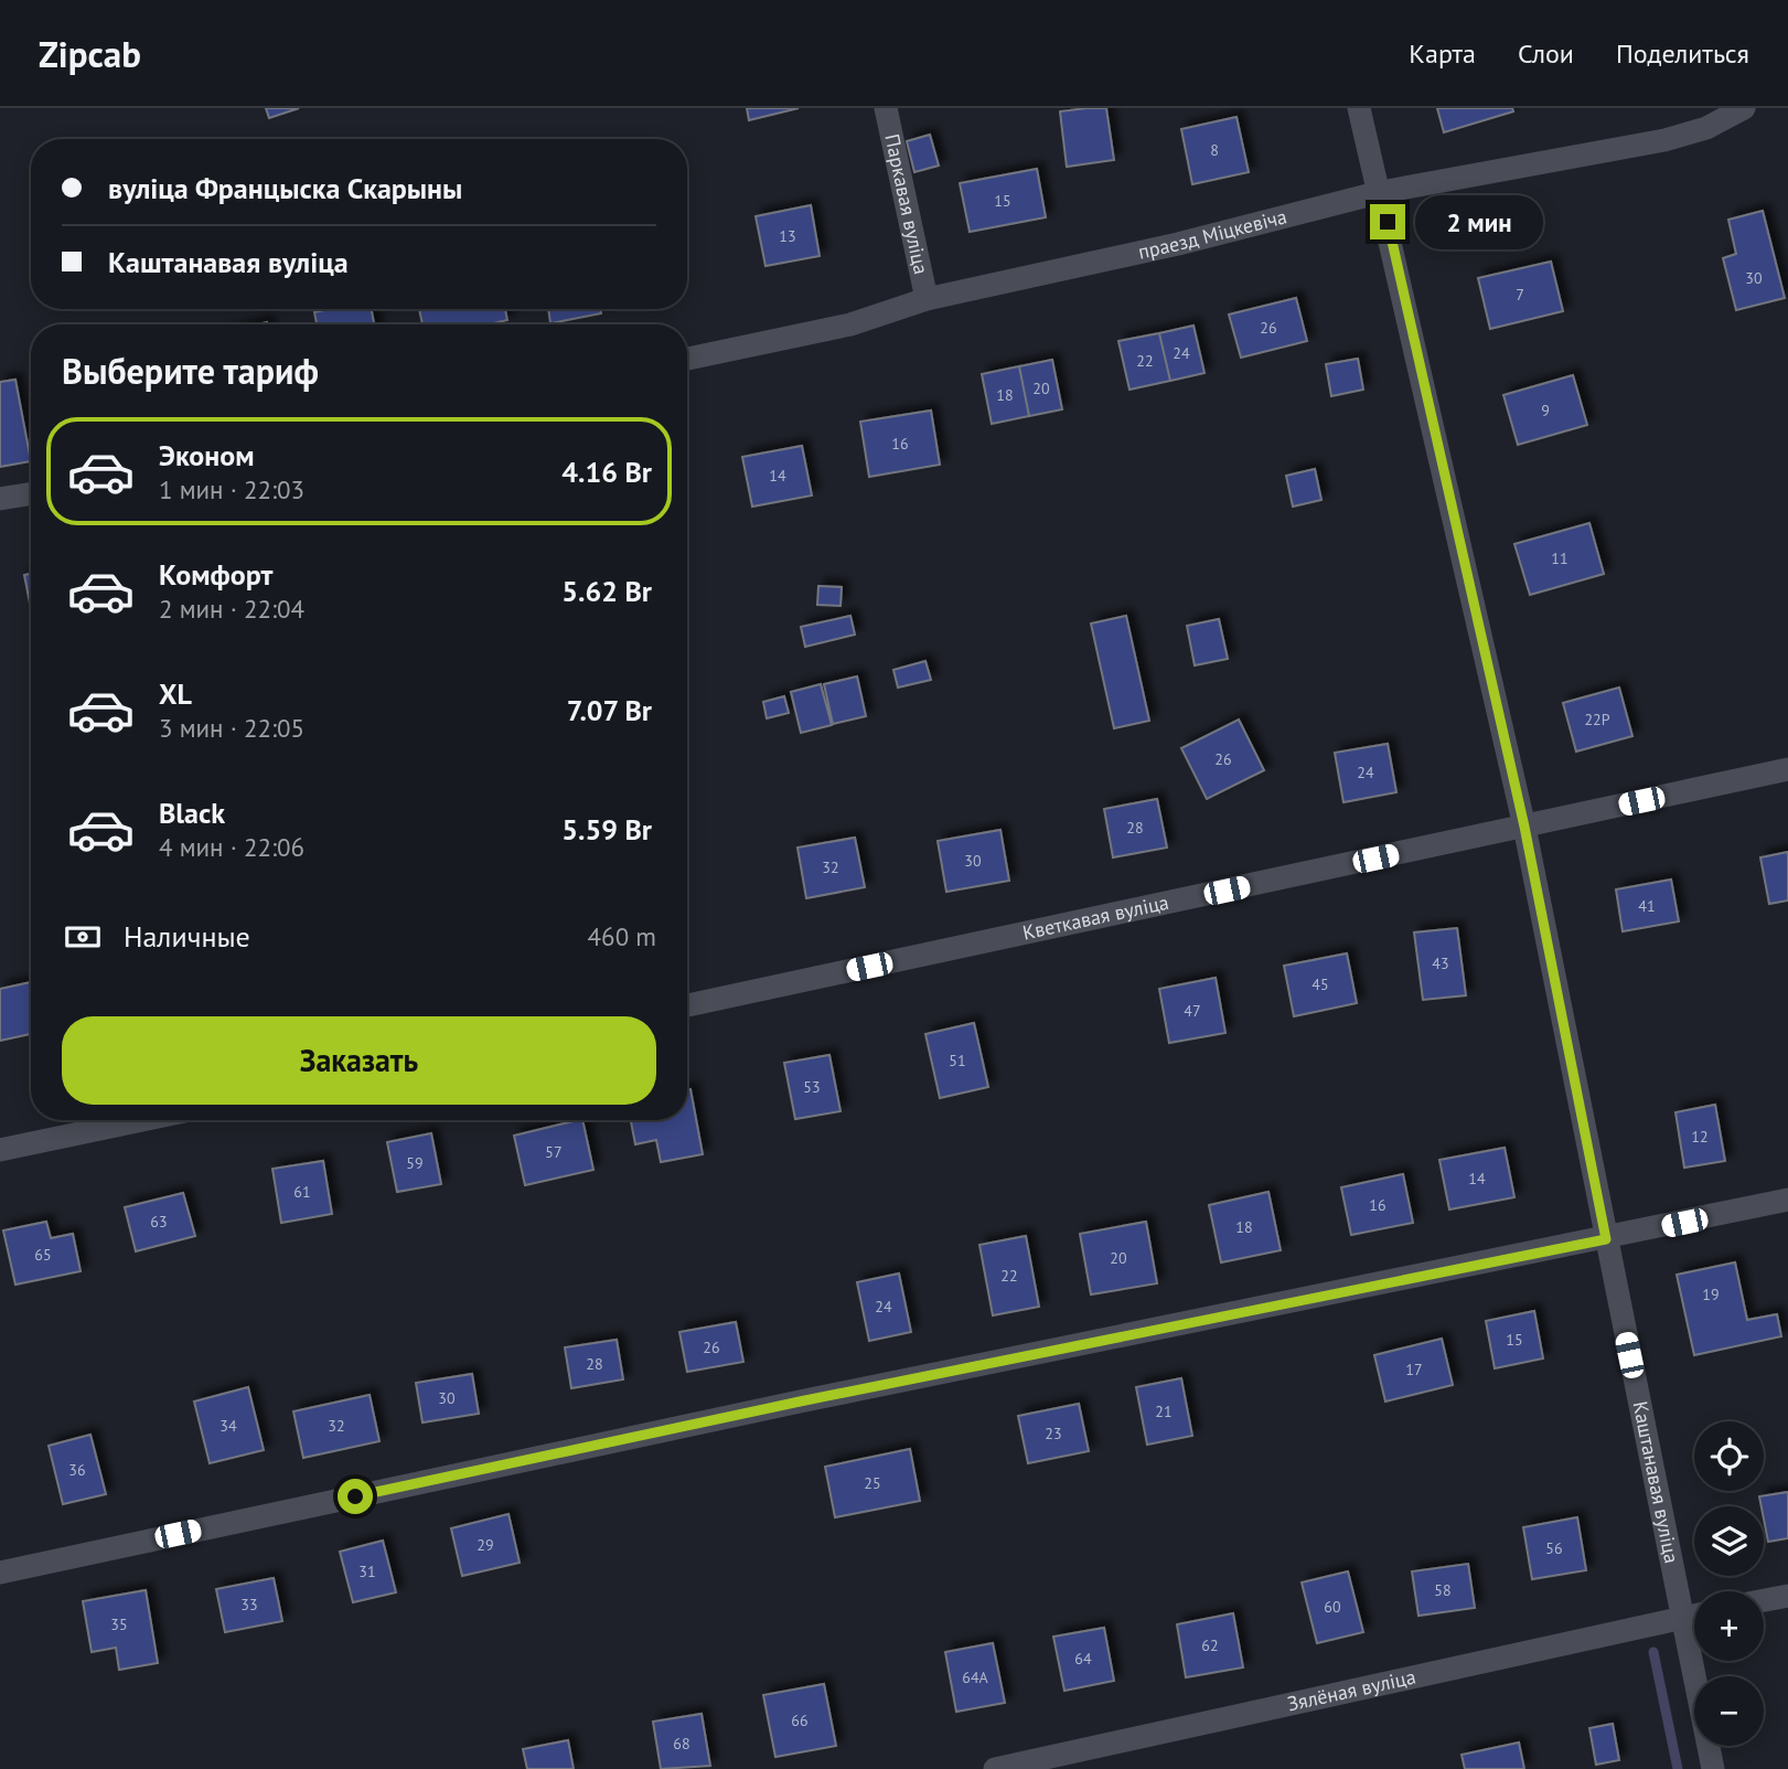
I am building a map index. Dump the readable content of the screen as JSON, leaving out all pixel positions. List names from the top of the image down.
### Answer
{
  "streets": {
    "street": [
      "Паркавая вуліца",
      "праезд Міцкевіча",
      "Кветкавая вуліца",
      "Каштанавая вуліца",
      "Зялёная вуліца"
    ]
  },
  "crossings": [
    ["Паркавая вуліца", "праезд Міцкевіча"],
    ["праезд Міцкевіча", "Каштанавая вуліца"],
    ["Кветкавая вуліца", "Каштанавая вуліца"],
    ["Каштанавая вуліца", "Зялёная вуліца"]
  ],
  "house_numbers": [
    "8",
    "15",
    "13",
    "30",
    "7",
    "26",
    "24",
    "22",
    "20",
    "18",
    "9",
    "16",
    "14",
    "11",
    "22Р",
    "26",
    "24",
    "28",
    "30",
    "32",
    "41",
    "43",
    "45",
    "47",
    "51",
    "53",
    "12",
    "57",
    "59",
    "14",
    "61",
    "16",
    "63",
    "18",
    "65",
    "20",
    "22",
    "19",
    "24",
    "15",
    "26",
    "28",
    "17",
    "30",
    "21",
    "34",
    "32",
    "23",
    "36",
    "25",
    "29",
    "56",
    "31",
    "58",
    "33",
    "60",
    "35",
    "62",
    "64",
    "64А",
    "66",
    "68"
  ],
  "page": {
    "header": "Zipcab",
    "nav": ["Карта", "Слои", "Поделиться"],
    "banner": ["вуліца Францыска Скарыны", "Каштанавая вуліца"],
    "bubble": "2 мин",
    "heading": "Выберите тариф",
    "list": [
      {
        "name": "Эконом",
        "note": "1 мин · 22:03",
        "value": "4.16 Br"
      },
      {
        "name": "Комфорт",
        "note": "2 мин · 22:04",
        "value": "5.62 Br"
      },
      {
        "name": "XL",
        "note": "3 мин · 22:05",
        "value": "7.07 Br"
      },
      {
        "name": "Black",
        "note": "4 мин · 22:06",
        "value": "5.59 Br"
      }
    ],
    "pay": ["Наличные", "460 m"],
    "buttons": "Заказать",
    "map_buttons": ["+", "−"]
  }
}
